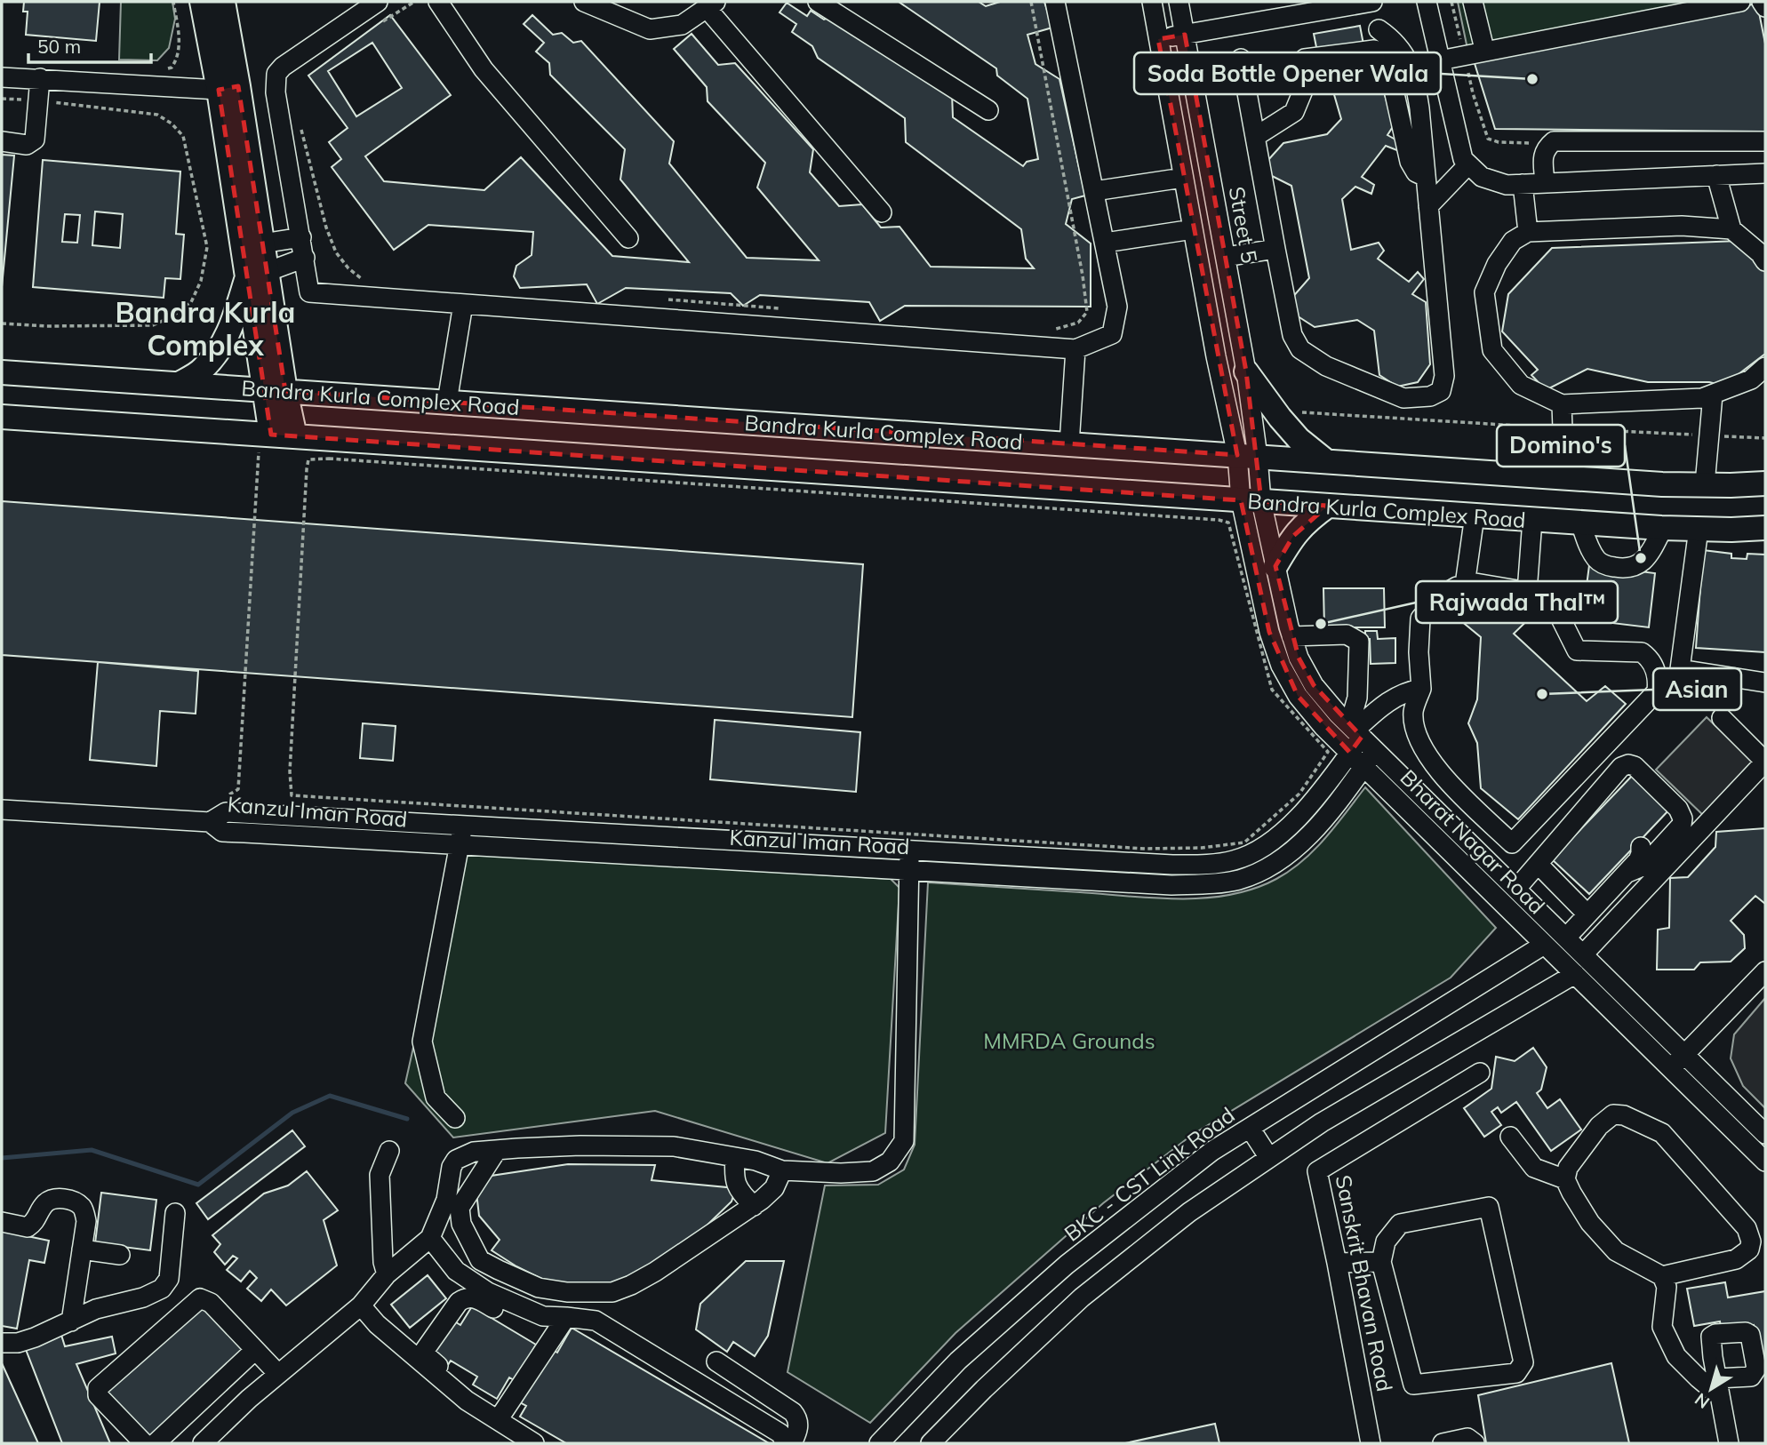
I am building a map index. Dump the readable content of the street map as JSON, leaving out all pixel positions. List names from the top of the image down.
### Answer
{
  "streets": {
    "main road": ["Bandra Kurla Complex Road"],
    "street": [
      "Street 5",
      "Kanzul Iman Road",
      "Bharat Nagar Road",
      "BKC - CST Link Road",
      "Sanskrit Bhavan Road"
    ]
  },
  "crossings": [
    ["Street 5", "Bandra Kurla Complex Road"],
    ["Bandra Kurla Complex Road", "Bharat Nagar Road"],
    ["Kanzul Iman Road", "Bharat Nagar Road"],
    ["Bharat Nagar Road", "BKC - CST Link Road"]
  ],
  "districts": ["Bandra Kurla Complex"],
  "parks": ["MMRDA Grounds"],
  "places": [
    "Soda Bottle Opener Wala",
    "Domino's",
    "Rajwada Thal™",
    "Asian"
  ],
  "scale_bar": "50 m",
  "north": "bottom left"
}
